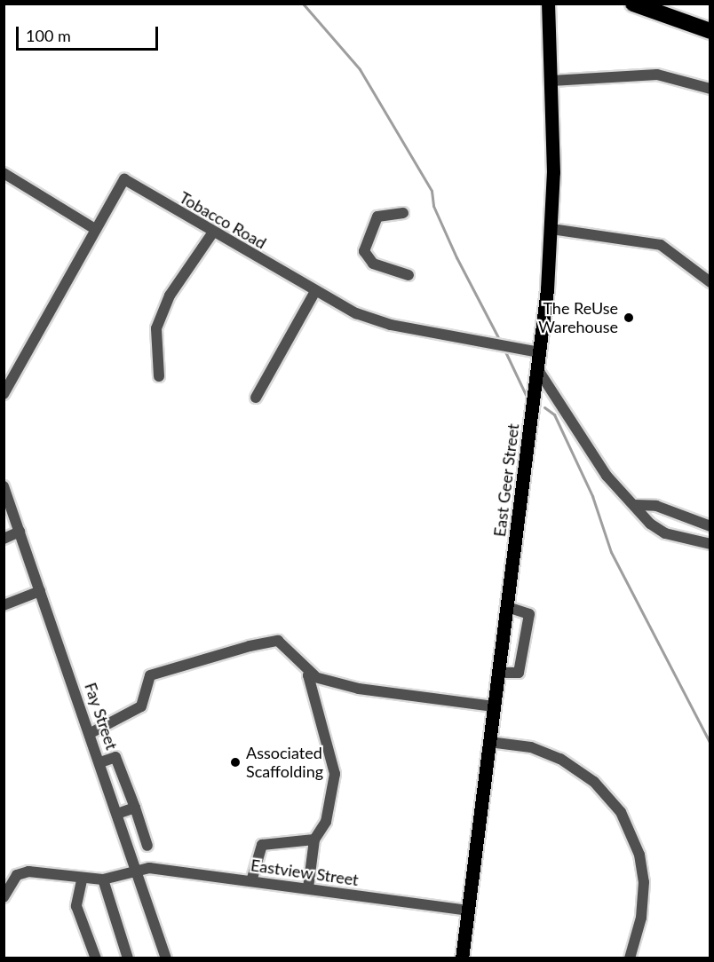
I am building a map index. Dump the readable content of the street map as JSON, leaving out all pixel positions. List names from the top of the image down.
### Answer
{
  "streets": {
    "main road": ["East Geer Street"],
    "street": ["Tobacco Road", "Fay Street", "Eastview Street"]
  },
  "crossings": [
    ["Tobacco Road", "East Geer Street"],
    ["East Geer Street", "Eastview Street"],
    ["Fay Street", "Eastview Street"]
  ],
  "places": ["The ReUse Warehouse", "Associated Scaffolding"],
  "scale_bar": "100 m"
}
